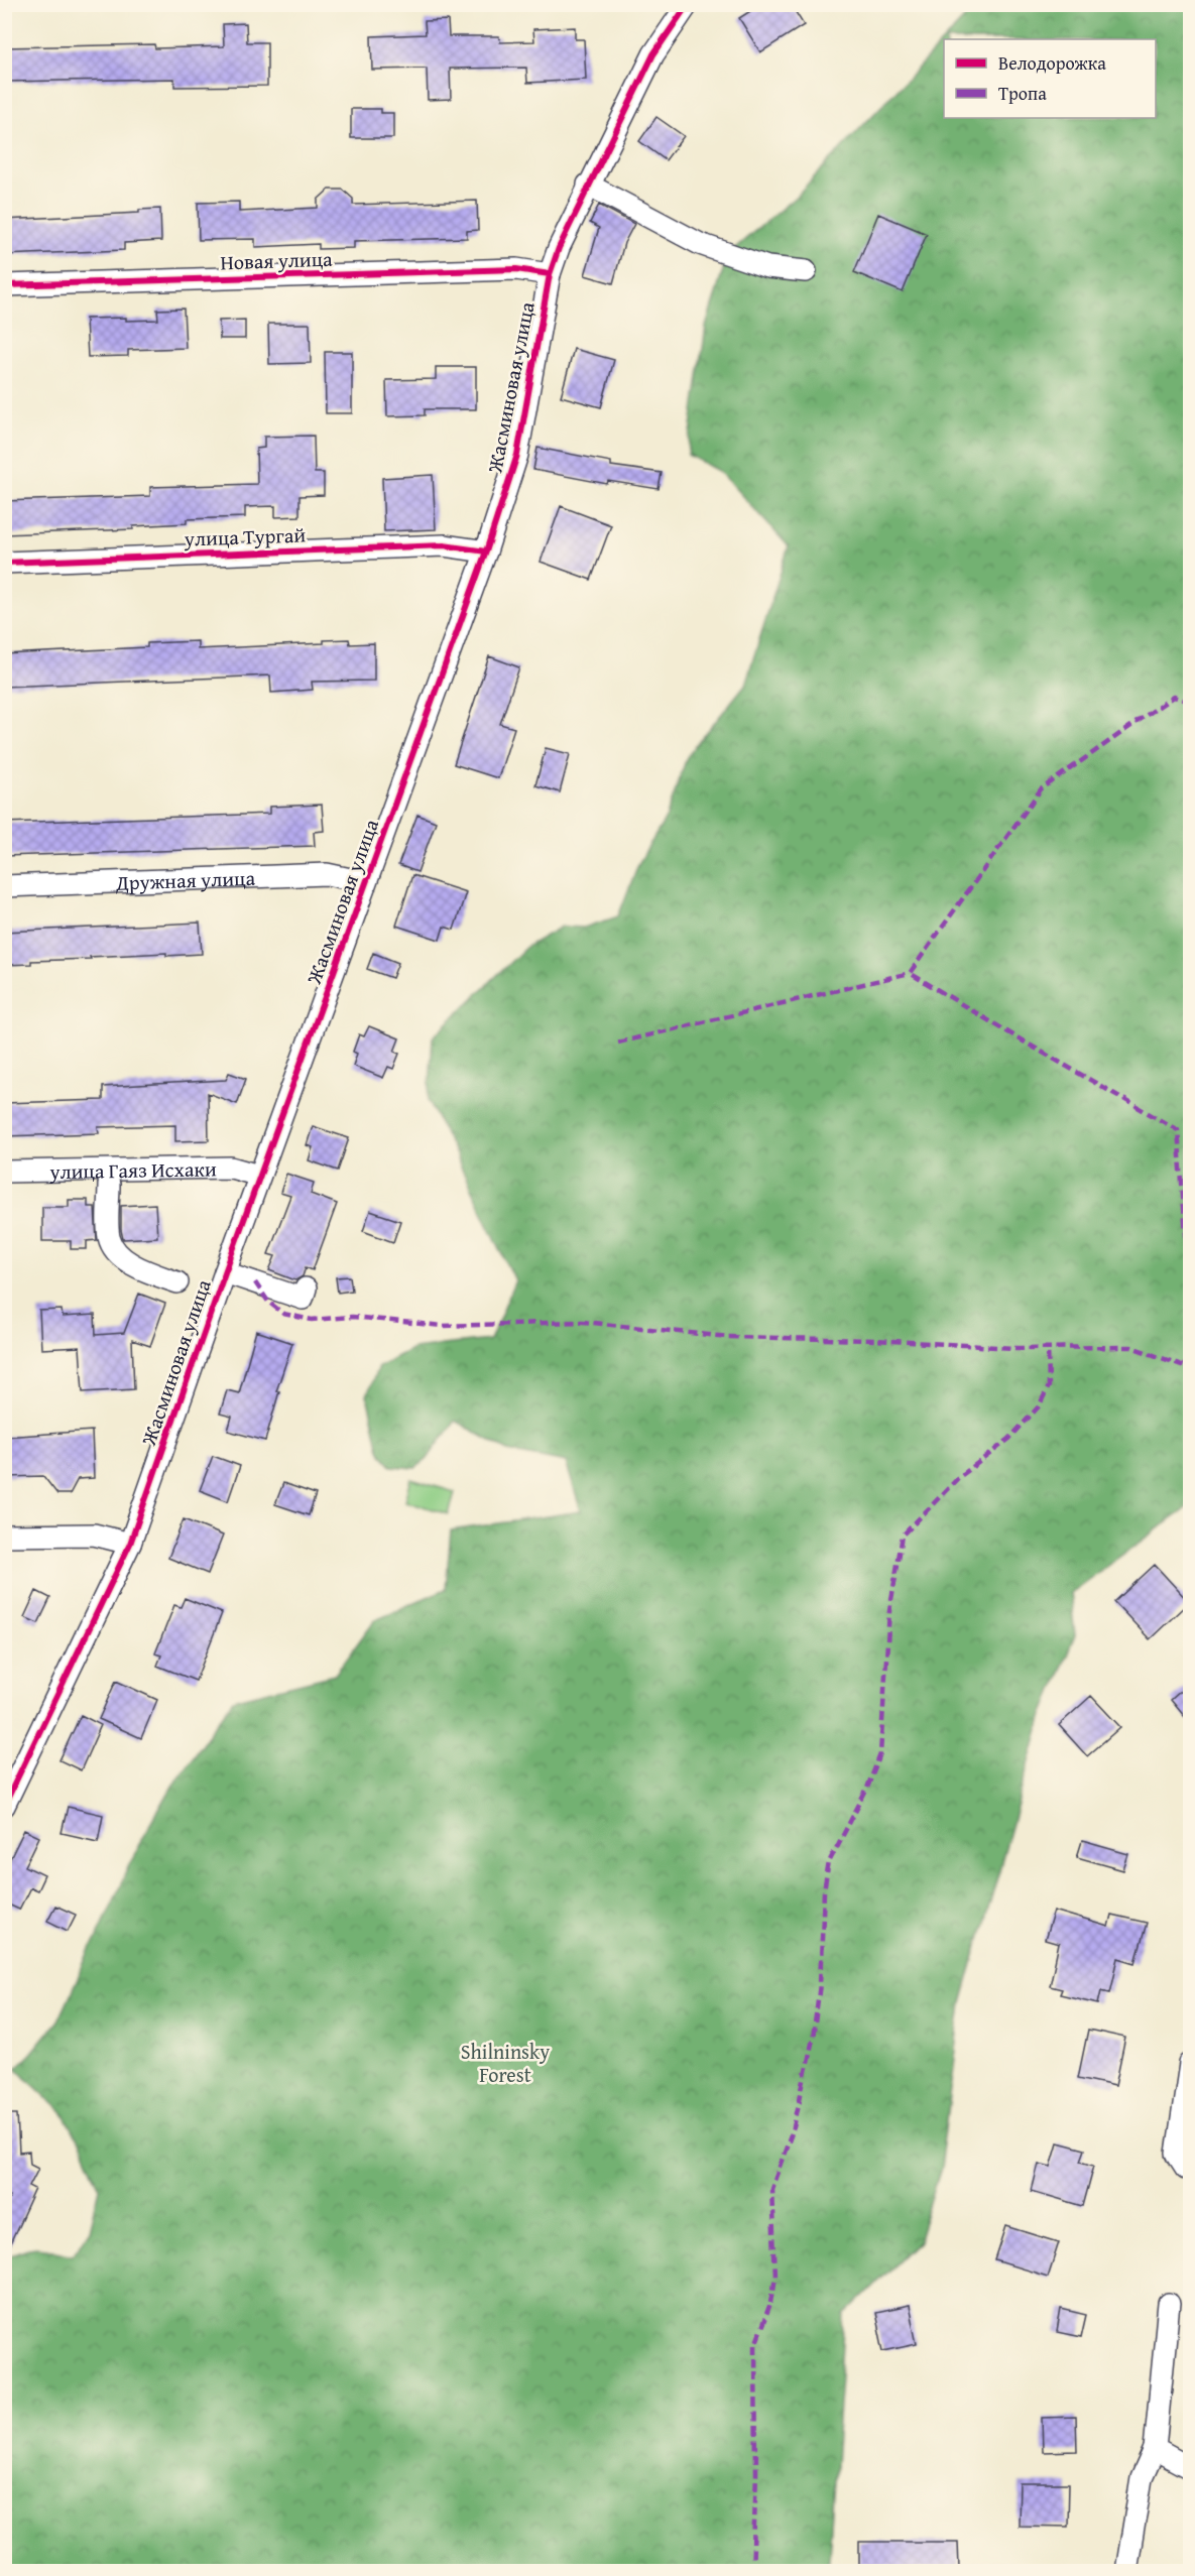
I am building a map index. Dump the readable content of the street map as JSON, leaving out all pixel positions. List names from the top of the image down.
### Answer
{
  "streets": {
    "street": [
      "Новая улица",
      "Жасминовая улица",
      "улица Тургай",
      "Дружная улица",
      "улица Гаяз Исхаки"
    ]
  },
  "crossings": [
    ["Новая улица", "Жасминовая улица"],
    ["Жасминовая улица", "улица Тургай"],
    ["Жасминовая улица", "Дружная улица"],
    ["Жасминовая улица", "улица Гаяз Исхаки"]
  ],
  "parks": ["Shilninsky Forest"],
  "legend": ["Велодорожка", "Тропа"]
}
